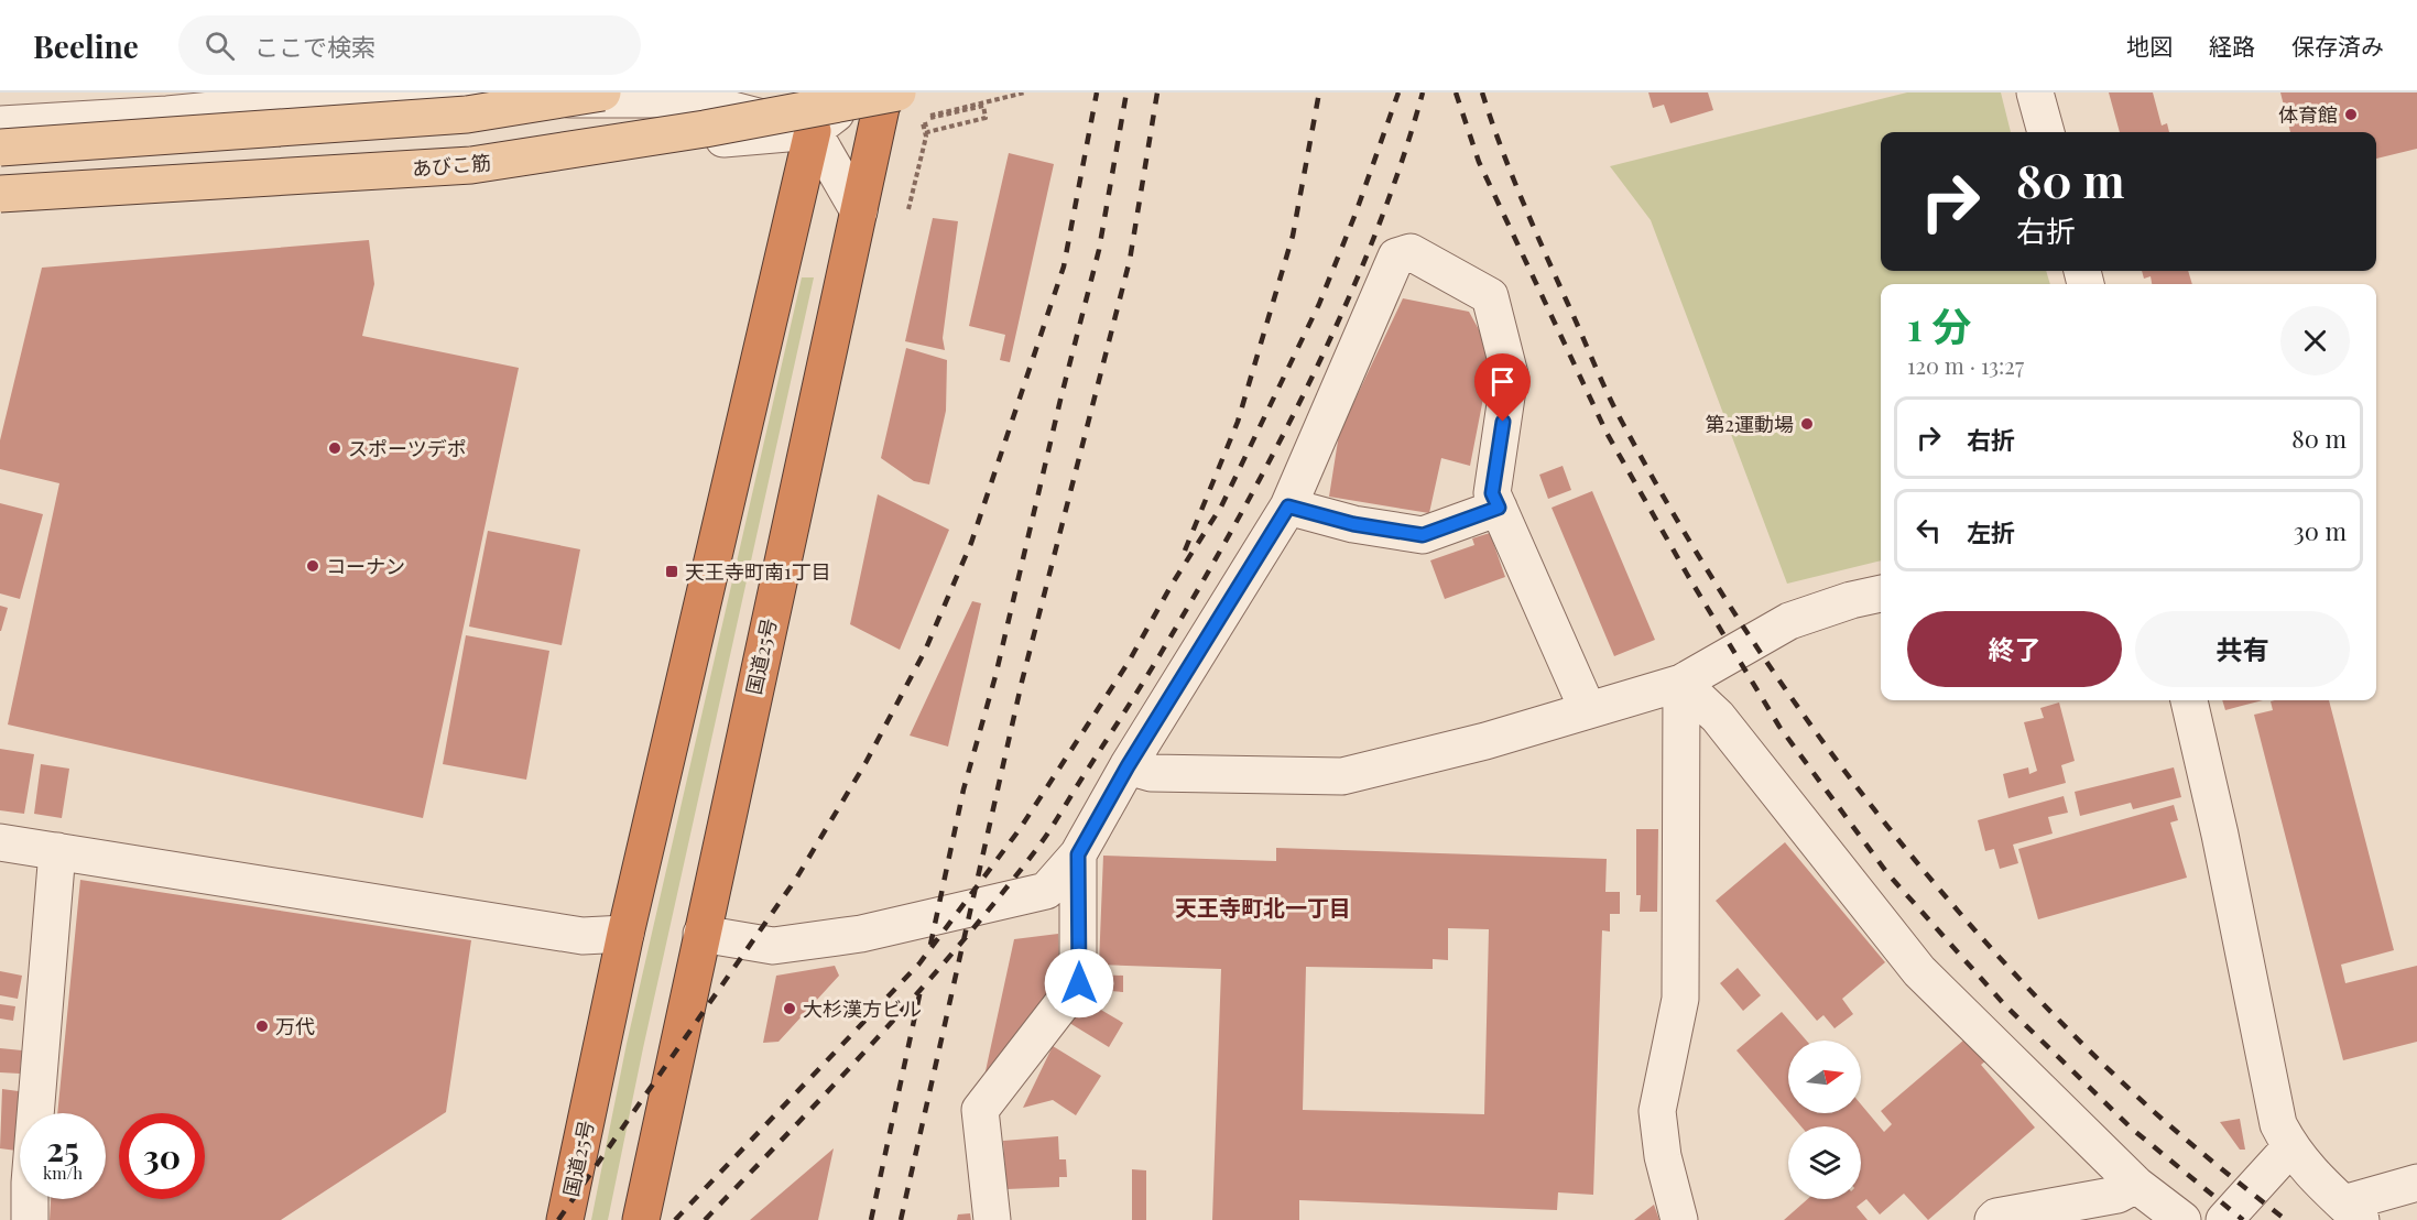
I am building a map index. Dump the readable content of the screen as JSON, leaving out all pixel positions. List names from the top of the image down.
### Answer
{
  "streets": {
    "highway": ["国道25号"],
    "main road": ["あびこ筋"]
  },
  "districts": ["天王寺町北一丁目"],
  "places": {
    "other": [
      "体育館",
      "第2運動場",
      "スポーツデポ",
      "コーナン",
      "大杉漢方ビル",
      "万代"
    ],
    "transit": ["天王寺町南1丁目"]
  },
  "north": "right",
  "page": {
    "header": "Beeline",
    "search": "ここで検索",
    "nav": ["地図", "経路", "保存済み"],
    "turn": ["80 m", "右折"],
    "heading": ["1 分", "120 m · 13:27"],
    "list": [
      {
        "name": "右折",
        "value": "80 m"
      },
      {
        "name": "左折",
        "value": "30 m"
      }
    ],
    "buttons": ["終了", "共有"],
    "speed": "25 km/h",
    "limit": "30"
  }
}
